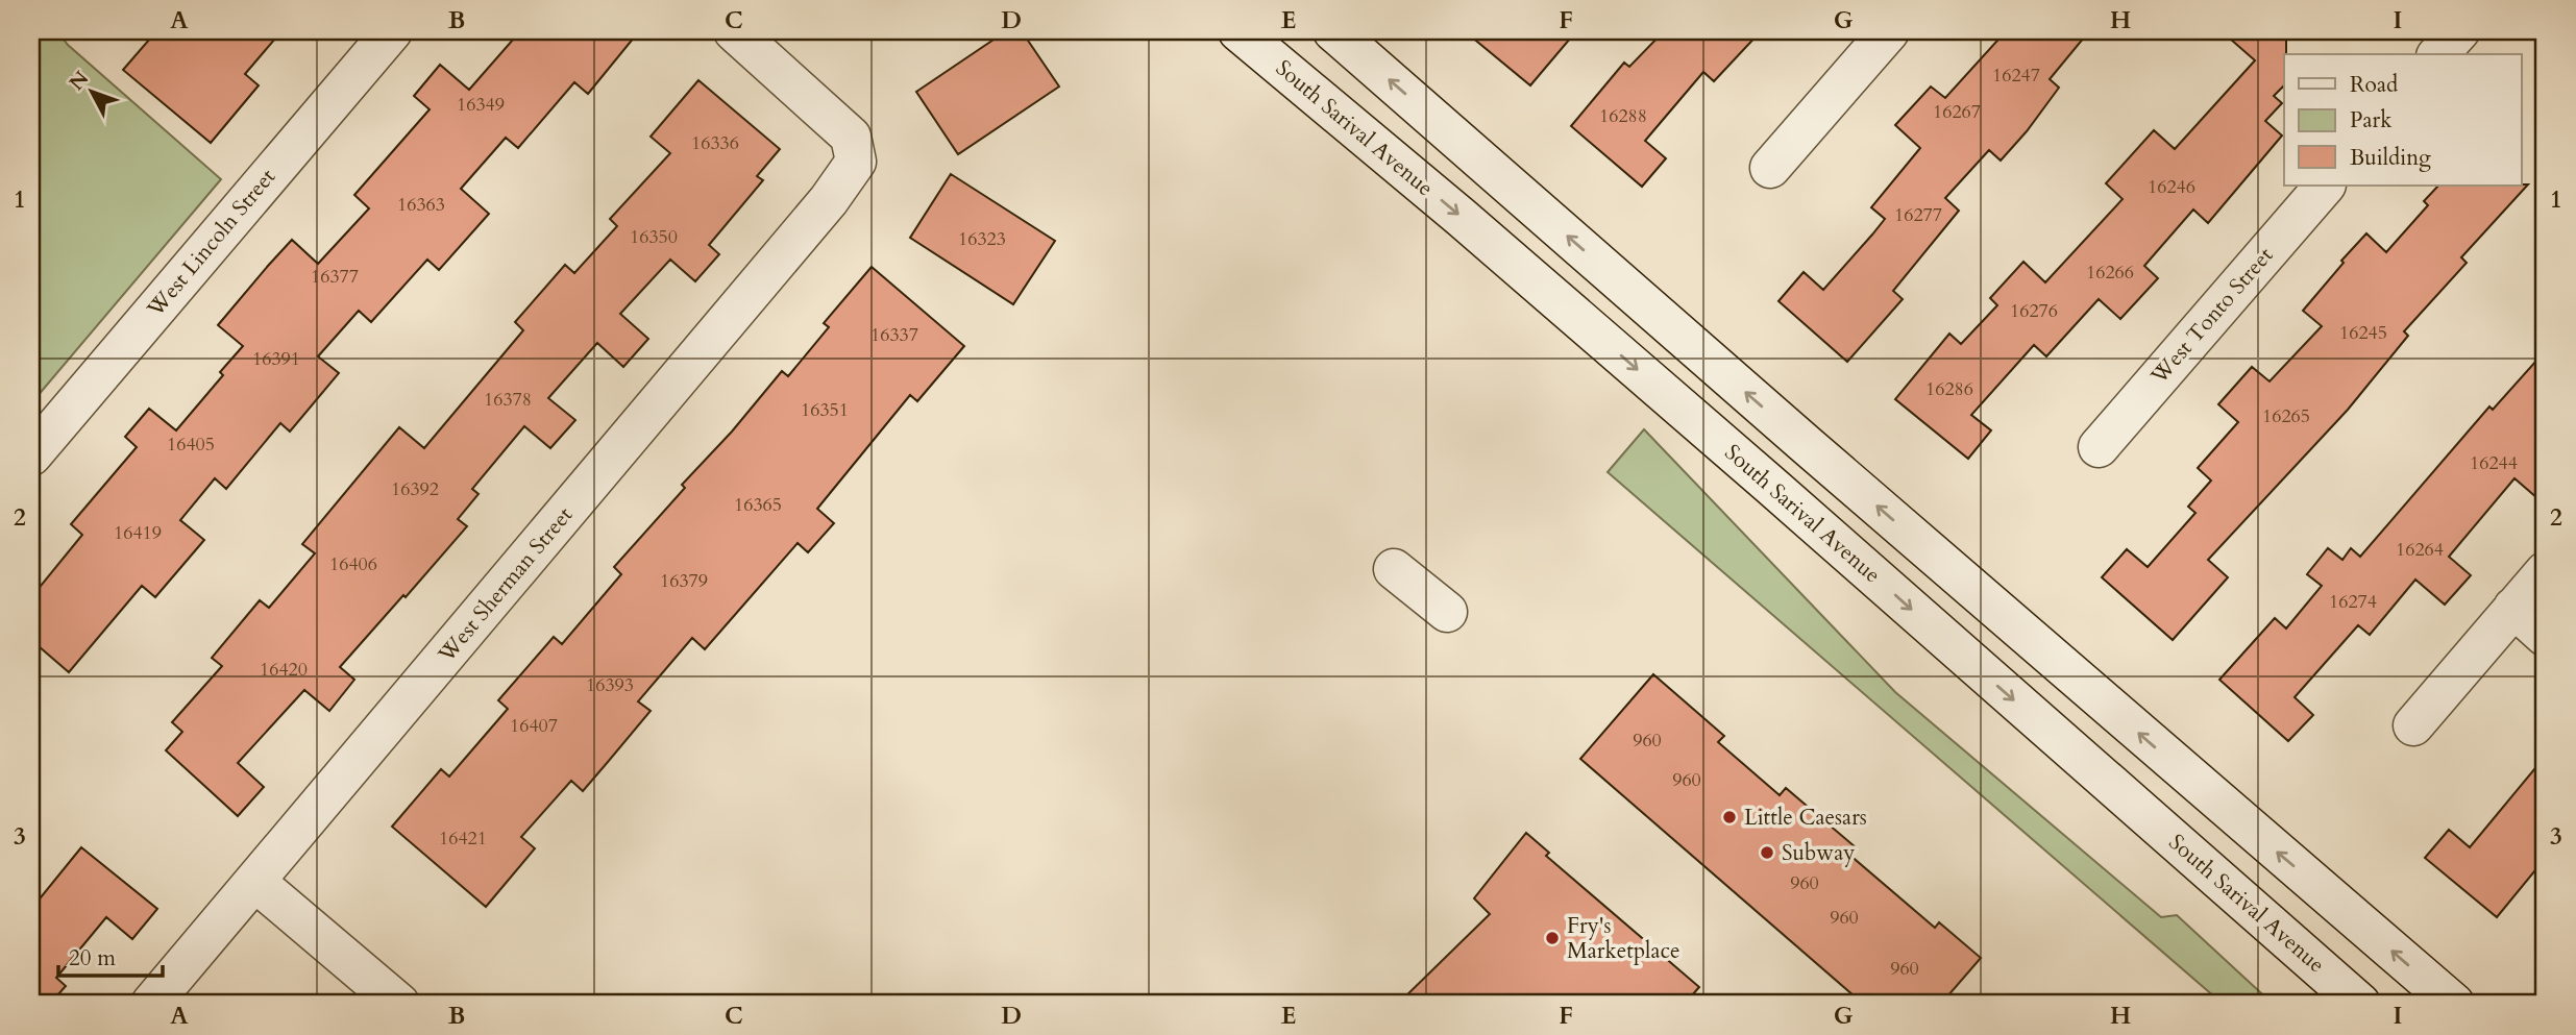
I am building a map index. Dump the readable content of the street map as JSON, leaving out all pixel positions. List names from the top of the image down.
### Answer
{
  "streets": {
    "main road": [
      "South Sarival Avenue",
      "West Lincoln Street",
      "West Tonto Street",
      "West Sherman Street"
    ]
  },
  "places": ["Little Caesars", "Subway", "Fry's Marketplace"],
  "house_numbers": [
    "16247",
    "16349",
    "16267",
    "16288",
    "16336",
    "16246",
    "16363",
    "16277",
    "16350",
    "16323",
    "16266",
    "16377",
    "16276",
    "16245",
    "16337",
    "16391",
    "16286",
    "16378",
    "16351",
    "16265",
    "16405",
    "16244",
    "16392",
    "16365",
    "16419",
    "16264",
    "16406",
    "16379",
    "16274",
    "16420",
    "16393",
    "16407",
    "960",
    "960",
    "16421",
    "960",
    "960",
    "960"
  ],
  "legend": ["Road", "Park", "Building"],
  "scale_bar": "20 m",
  "north": "top left",
  "grid": {
    "columns": [
      "A",
      "B",
      "C",
      "D",
      "E",
      "F",
      "G",
      "H",
      "I"
    ],
    "rows": ["1", "2", "3"]
  }
}
